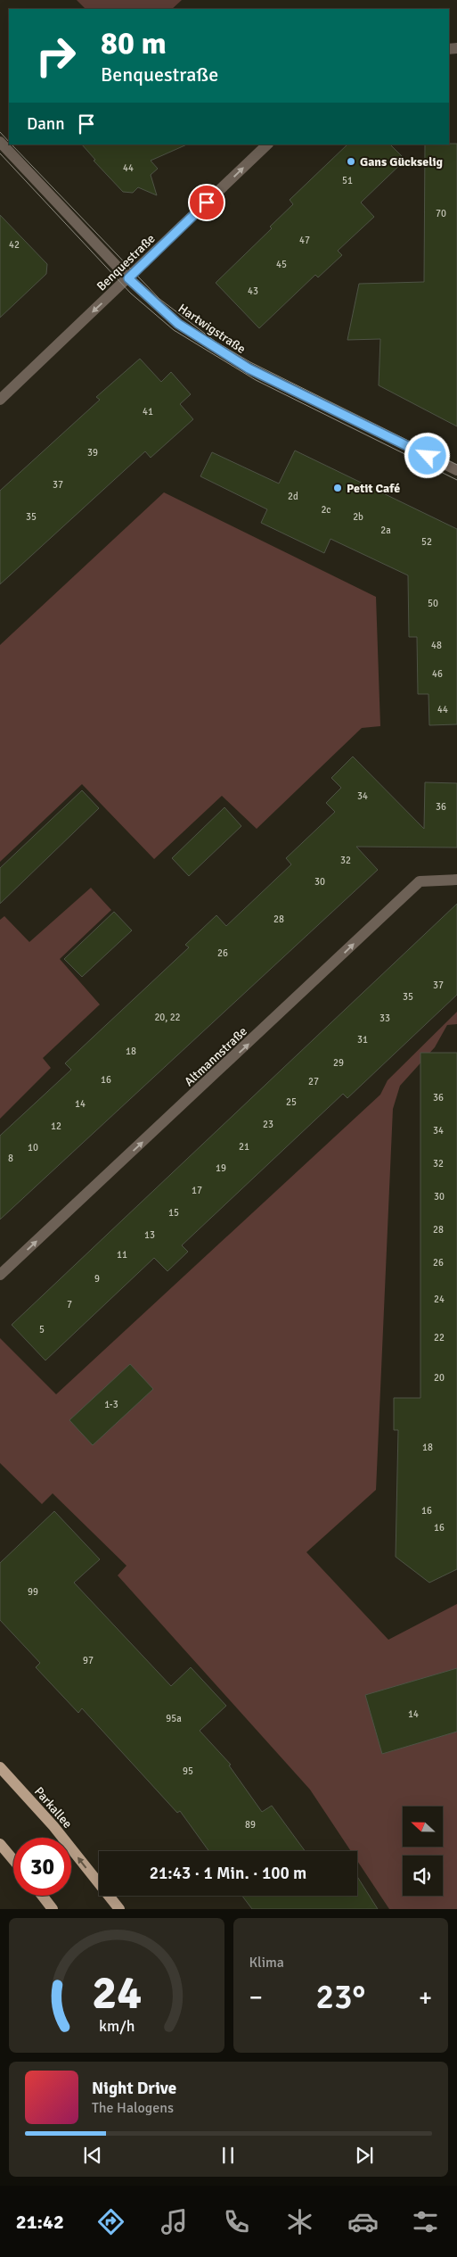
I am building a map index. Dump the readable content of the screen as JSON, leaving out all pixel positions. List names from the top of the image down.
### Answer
{
  "streets": {
    "main road": ["Parkallee"],
    "street": ["Benquestraße", "Hartwigstraße", "Altmannstraße"]
  },
  "crossings": [
    ["Benquestraße", "Hartwigstraße"]
  ],
  "one_way": ["Altmannstraße", "Parkallee"],
  "places": ["Gans Gückselig", "Petit Café"],
  "house_numbers": [
    "44",
    "51",
    "70",
    "47",
    "42",
    "45",
    "43",
    "41",
    "39",
    "37",
    "2d",
    "2c",
    "35",
    "2b",
    "2a",
    "52",
    "50",
    "48",
    "46",
    "44",
    "34",
    "36",
    "32",
    "30",
    "28",
    "26",
    "37",
    "35",
    "20, 22",
    "33",
    "31",
    "18",
    "29",
    "16",
    "27",
    "36",
    "25",
    "14",
    "23",
    "12",
    "34",
    "21",
    "10",
    "8",
    "32",
    "19",
    "17",
    "30",
    "15",
    "28",
    "13",
    "11",
    "26",
    "9",
    "24",
    "7",
    "5",
    "22",
    "20",
    "1-3",
    "18",
    "16",
    "16",
    "99",
    "97",
    "14",
    "95a",
    "95",
    "89"
  ],
  "north": "left",
  "page": {
    "turn": ["80 m", "Benquestraße"],
    "then": "Dann",
    "limit": "30",
    "trip": "21:43 · 1 Min. · 100 m",
    "tile": "Klima",
    "heat": ["−", "23°", "+"],
    "song": ["Night Drive", "The Halogens"],
    "tabs": "21:42",
    "gauge": ["24", "km/h"]
  }
}
